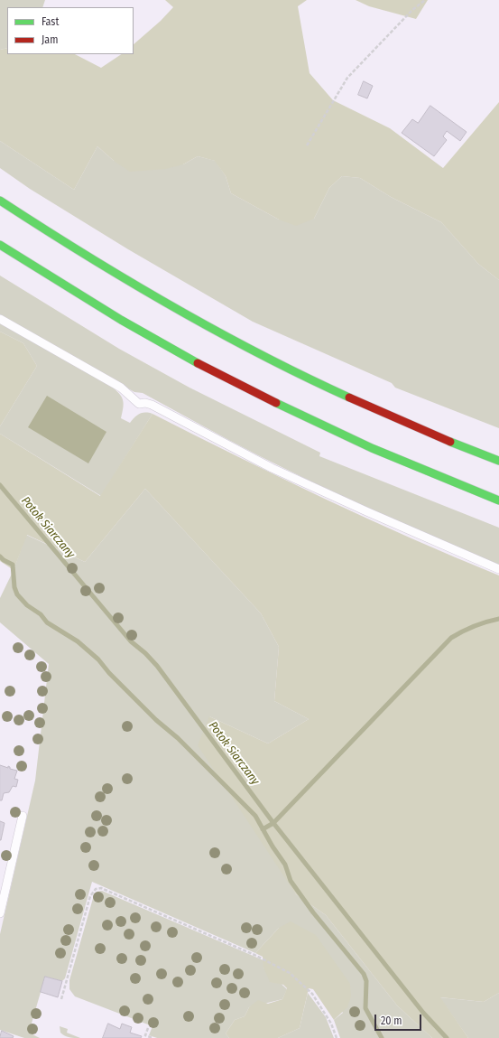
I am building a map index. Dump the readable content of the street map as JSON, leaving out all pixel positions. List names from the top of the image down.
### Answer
{
  "water": ["Potok Siarczany"],
  "legend": ["Fast", "Jam"],
  "scale_bar": "20 m"
}
